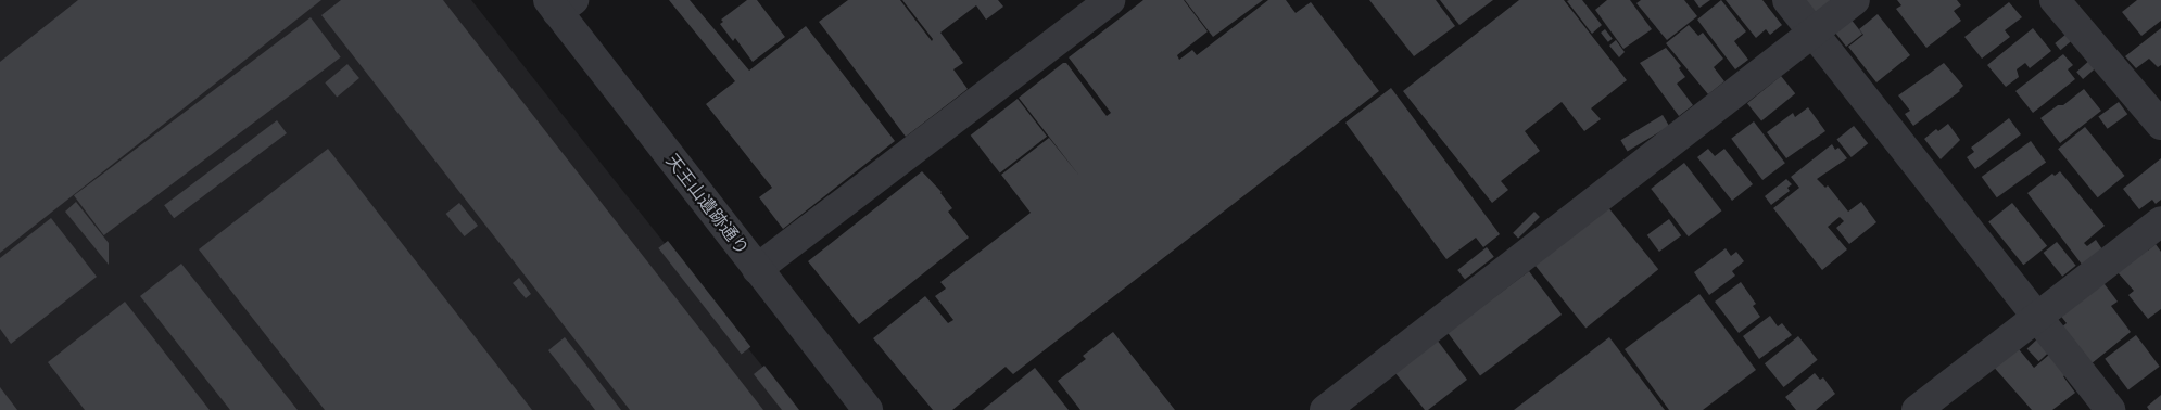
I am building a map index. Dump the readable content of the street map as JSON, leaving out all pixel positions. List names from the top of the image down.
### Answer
{
  "streets": {
    "street": ["天王山遺跡通り"]
  }
}
